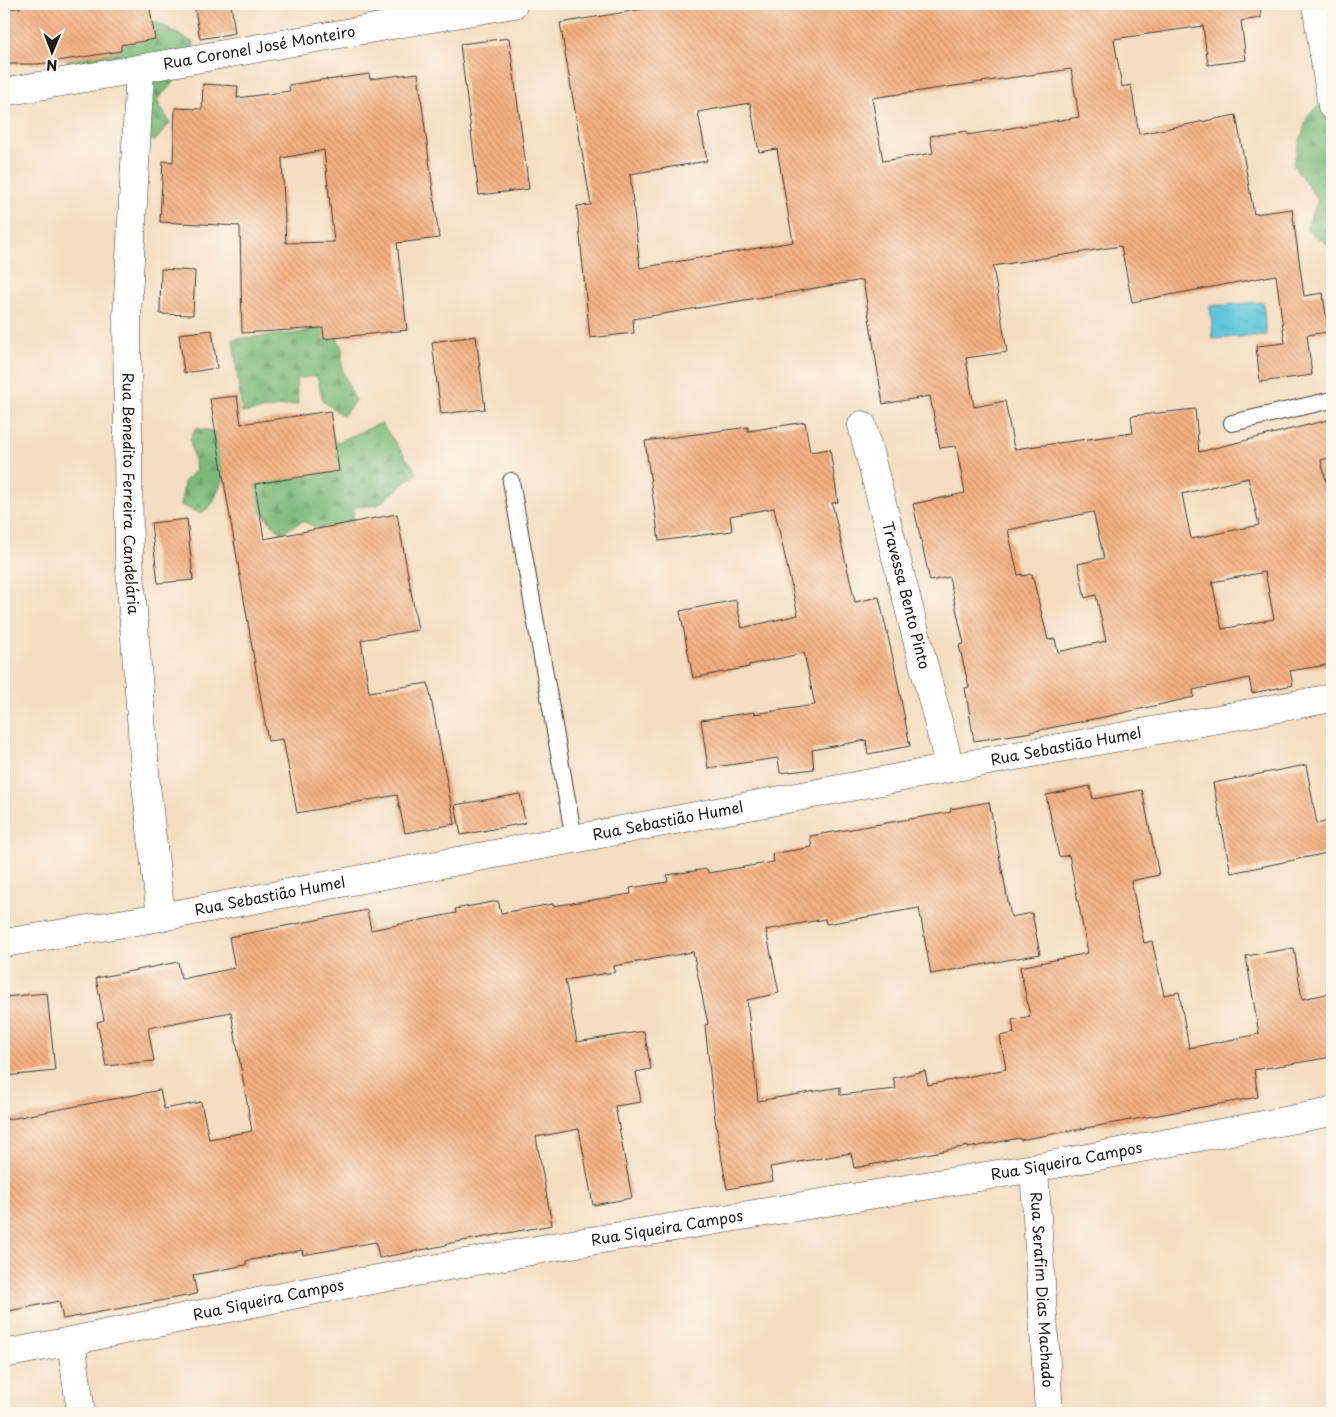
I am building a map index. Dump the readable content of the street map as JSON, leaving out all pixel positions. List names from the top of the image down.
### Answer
{
  "streets": {
    "street": [
      "Rua Coronel José Monteiro",
      "Rua Benedito Ferreira Candelária",
      "Travessa Bento Pinto",
      "Rua Sebastião Humel",
      "Rua Siqueira Campos",
      "Rua Serafim Dias Machado"
    ]
  },
  "crossings": [
    ["Rua Coronel José Monteiro", "Rua Benedito Ferreira Candelária"],
    ["Rua Benedito Ferreira Candelária", "Rua Sebastião Humel"],
    ["Travessa Bento Pinto", "Rua Sebastião Humel"],
    ["Rua Siqueira Campos", "Rua Serafim Dias Machado"]
  ],
  "north": "bottom"
}
